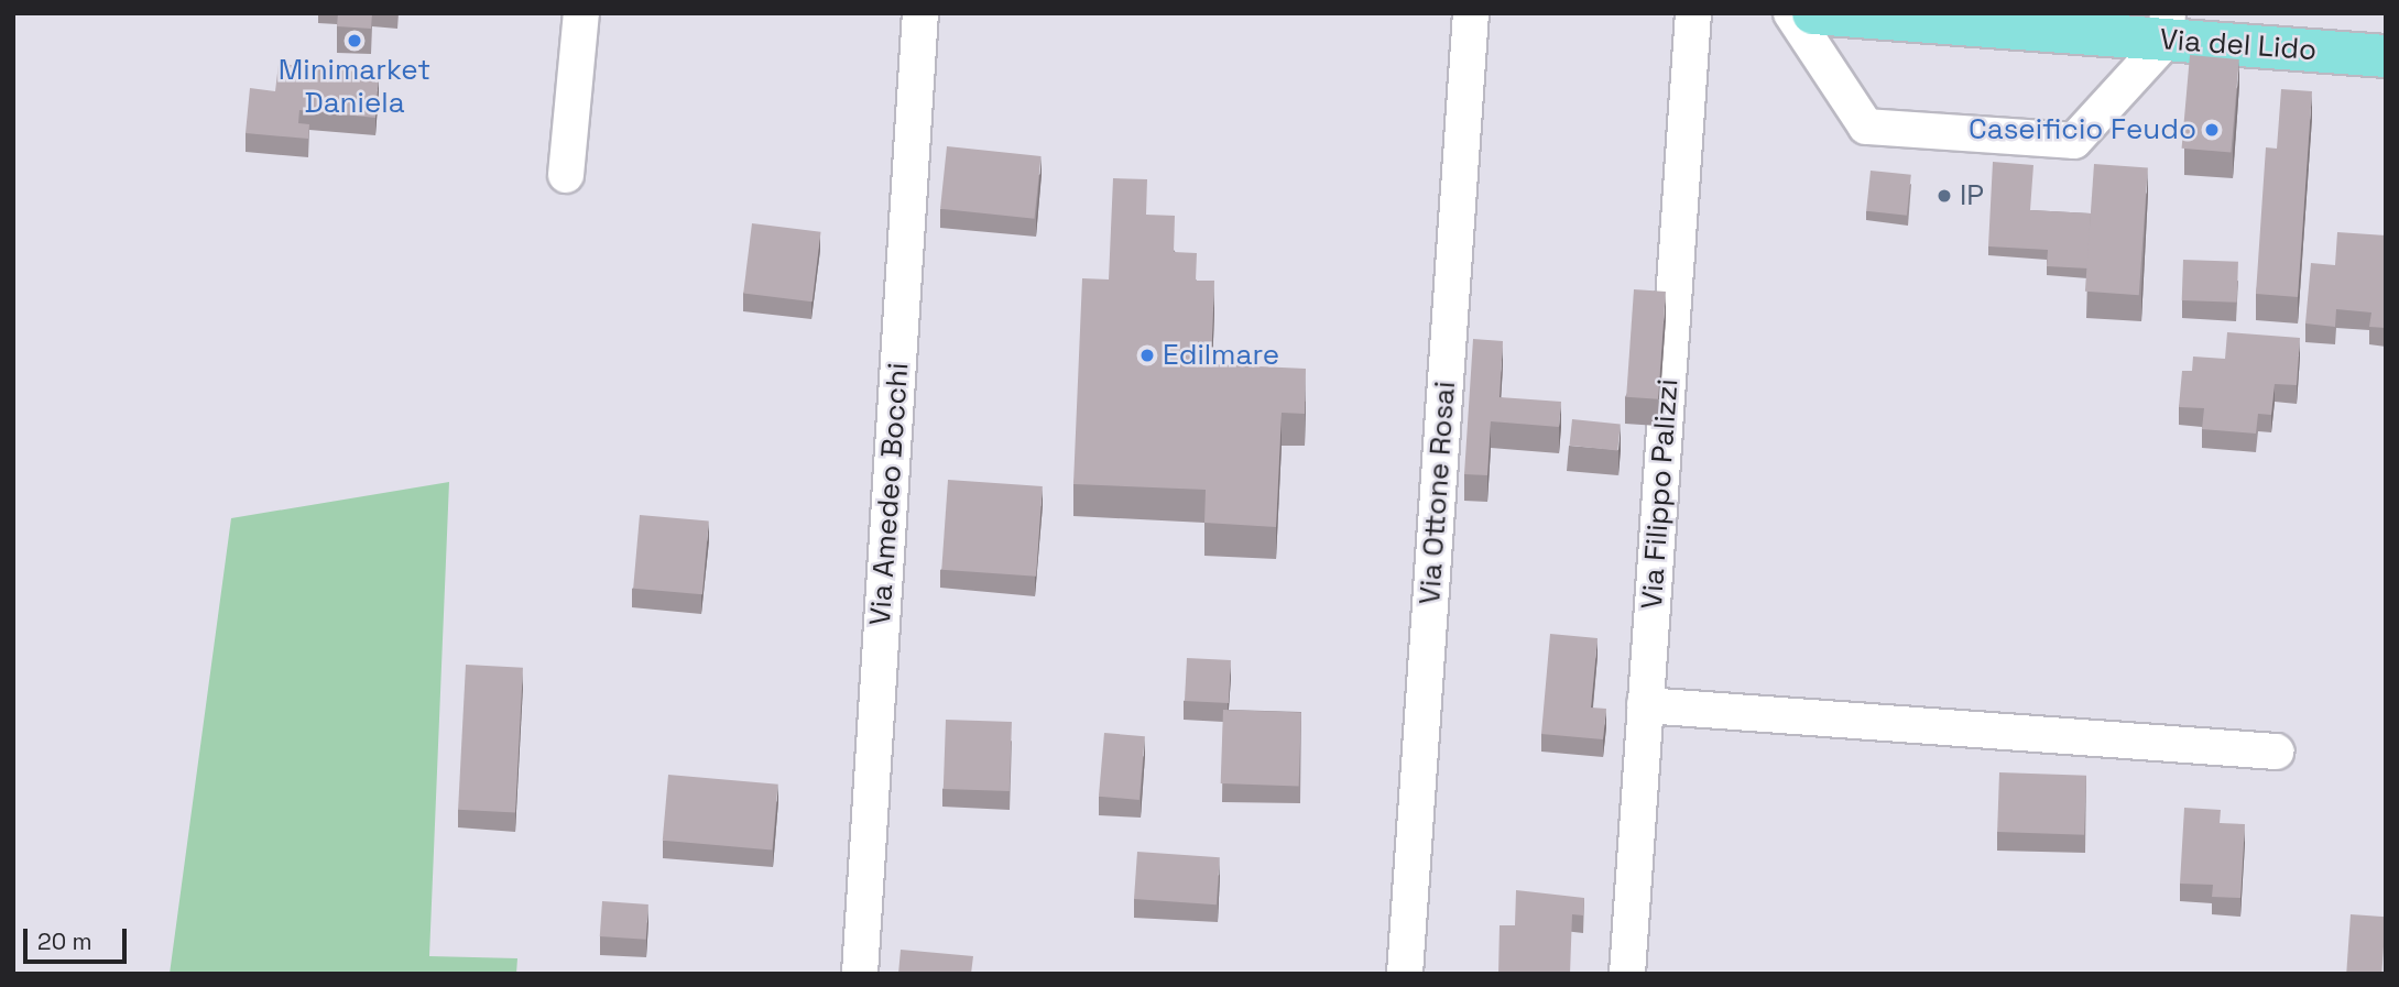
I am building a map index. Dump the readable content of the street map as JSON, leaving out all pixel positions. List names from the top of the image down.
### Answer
{
  "streets": {
    "main road": ["Via del Lido"],
    "street": ["Via Ottone Rosai", "Via Amedeo Bocchi", "Via Filippo Palizzi"]
  },
  "places": [
    "Minimarket Daniela",
    "Caseificio Feudo",
    "IP",
    "Edilmare"
  ],
  "scale_bar": "20 m"
}
